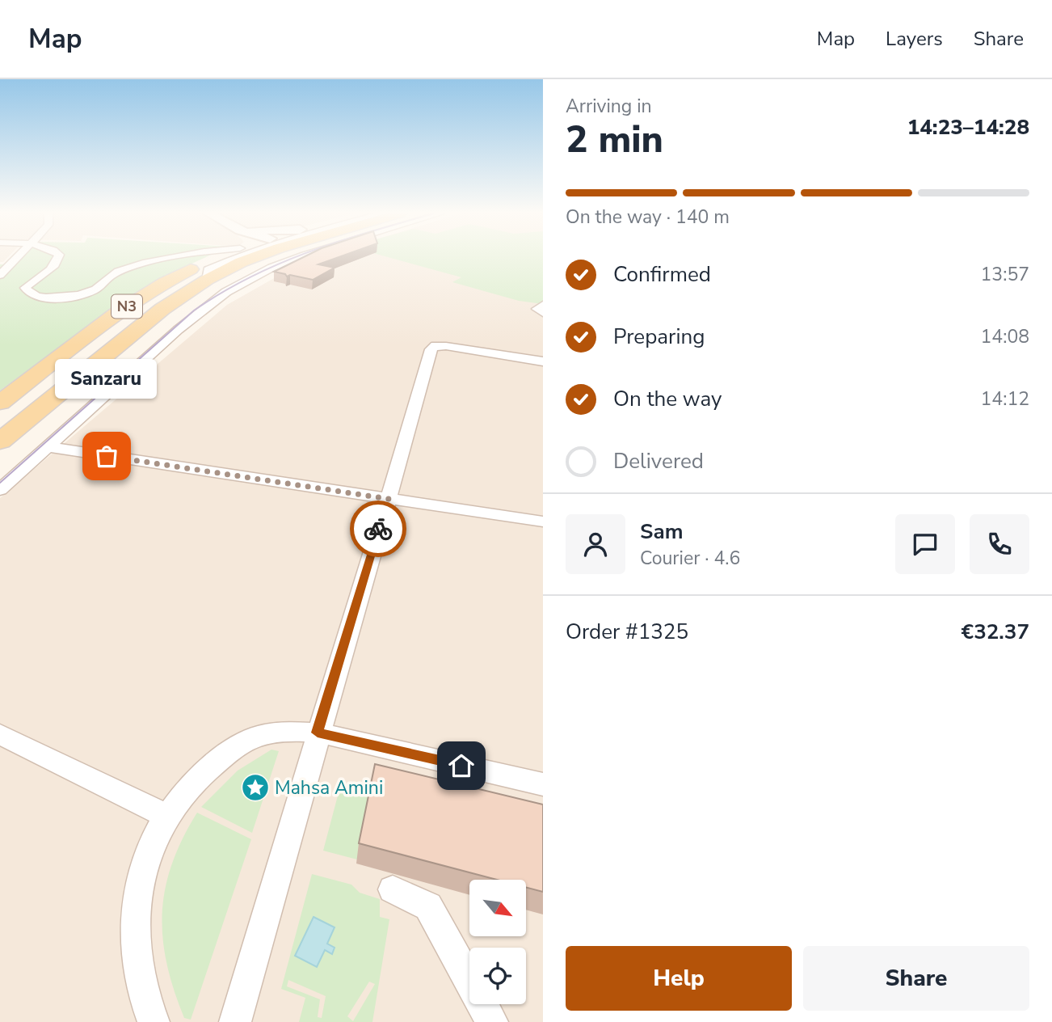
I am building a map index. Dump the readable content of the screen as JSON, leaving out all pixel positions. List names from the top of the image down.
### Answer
{
  "streets": {
    "main road": ["N3"]
  },
  "places": {
    "other": ["Sanzaru"],
    "place": ["Mahsa Amini"]
  },
  "north": "bottom right",
  "page": {
    "header": "Map",
    "nav": ["Map", "Layers", "Share"],
    "heading": ["2 min", "Arriving in", "14:23–14:28"],
    "panel": [
      "Sam",
      "Courier · 4.6",
      "Order #1325",
      "€32.37"
    ],
    "bar": "On the way · 140 m",
    "list": [
      ["Confirmed", "13:57"],
      ["Preparing", "14:08"],
      ["On the way", "14:12"],
      "Delivered"
    ],
    "bubble": "Sanzaru",
    "buttons": ["Help", "Share"]
  }
}
